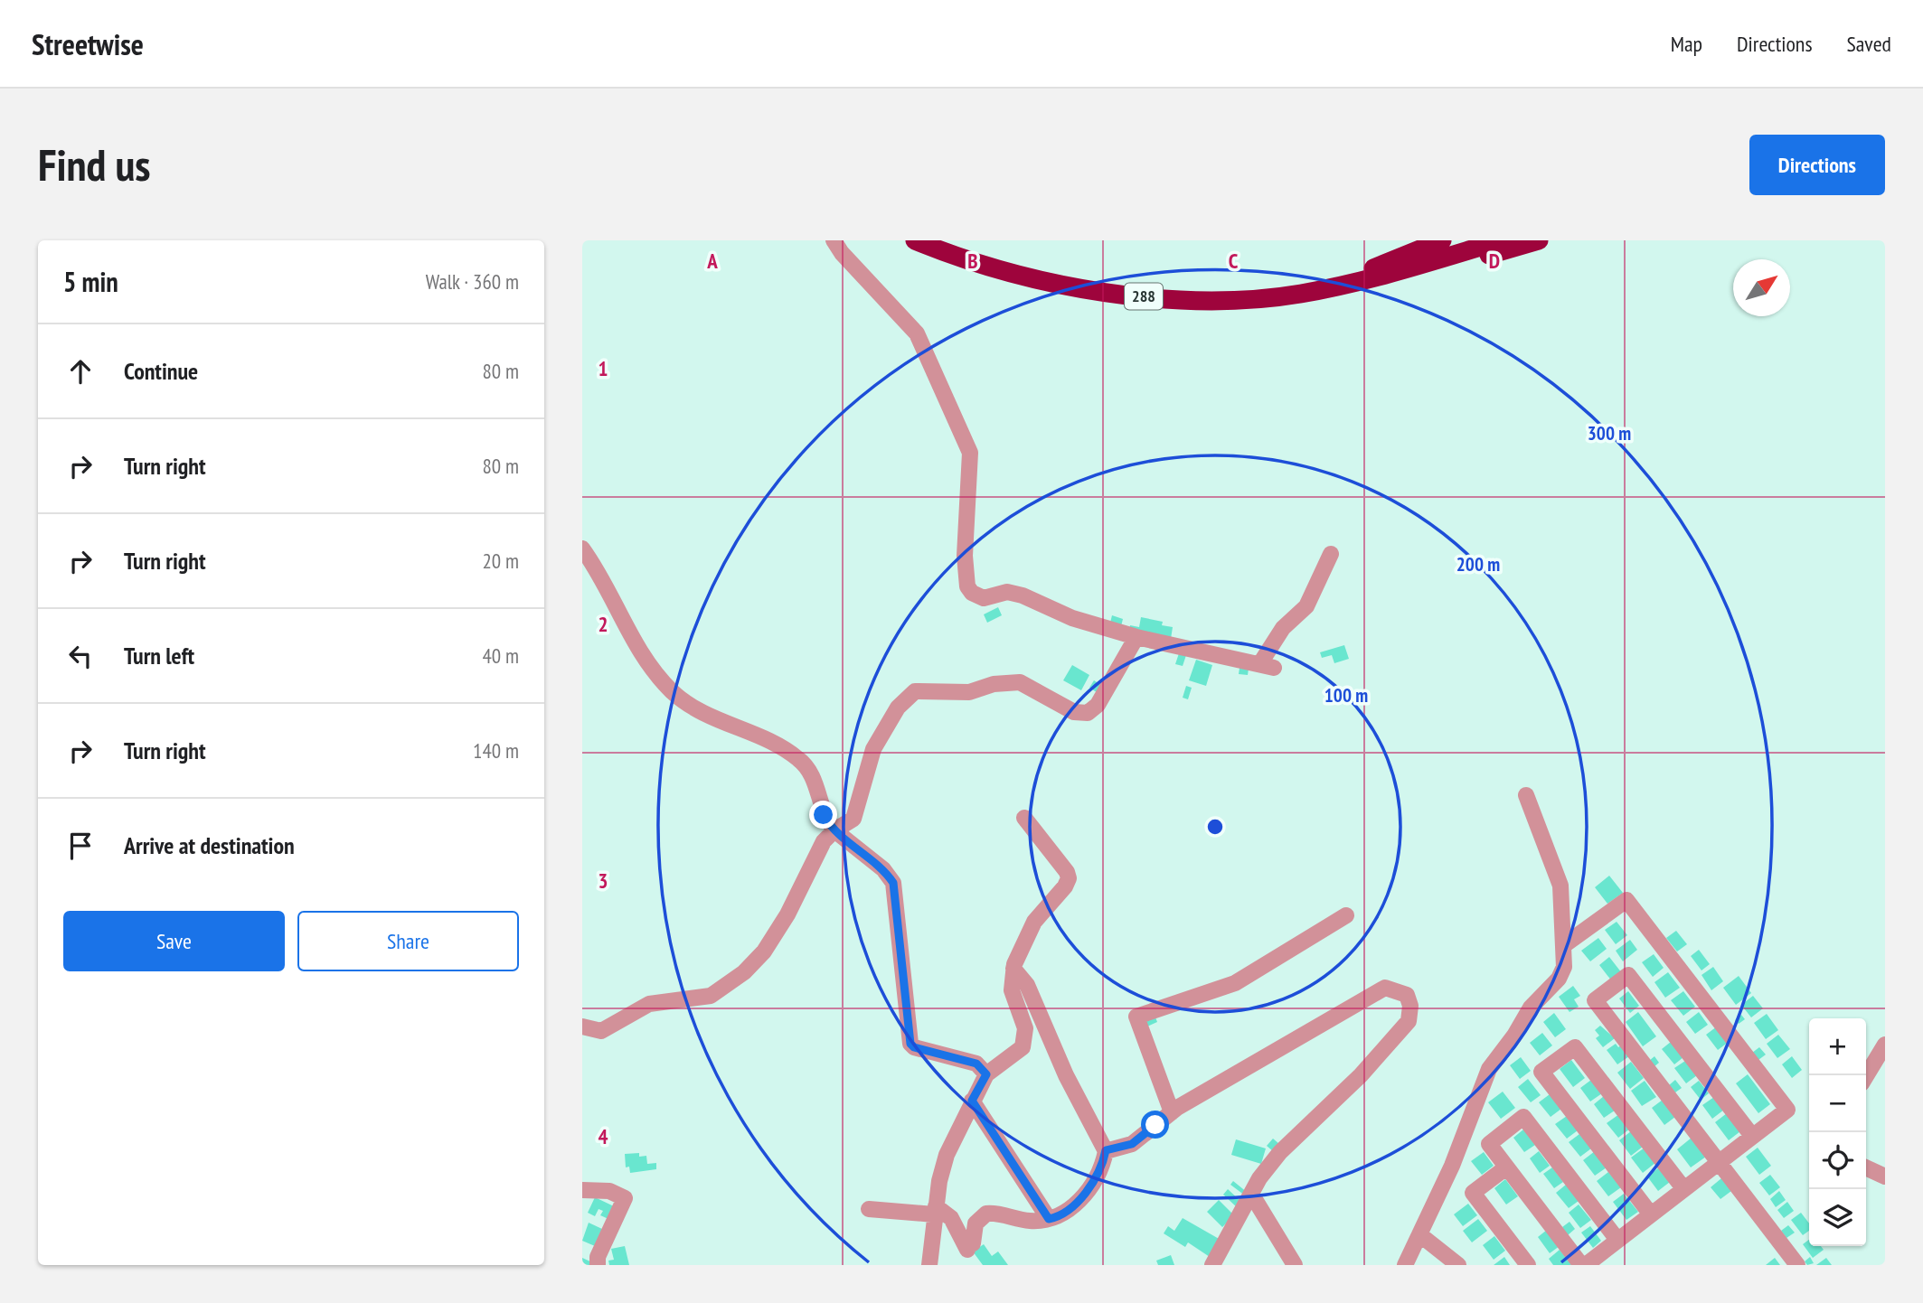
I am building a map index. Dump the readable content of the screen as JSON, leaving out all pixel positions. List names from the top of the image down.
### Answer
{
  "streets": {
    "highway": ["288"]
  },
  "north": "top right",
  "page": {
    "header": "Streetwise",
    "nav": ["Map", "Directions", "Saved"],
    "buttons": [
      "Directions",
      ["Save", "Share"]
    ],
    "title": "Find us",
    "heading": ["5 min", "Walk · 360 m"],
    "list": [
      ["Continue", "80 m"],
      ["Turn right", "80 m"],
      ["Turn right", "20 m"],
      ["Turn left", "40 m"],
      ["Turn right", "140 m"],
      "Arrive at destination"
    ],
    "map_buttons": ["+", "−"]
  },
  "grid": {
    "columns": [
      "A",
      "B",
      "C",
      "D"
    ],
    "rows": [
      "1",
      "2",
      "3",
      "4"
    ]
  },
  "rings": ["300 m", "200 m", "100 m"]
}
